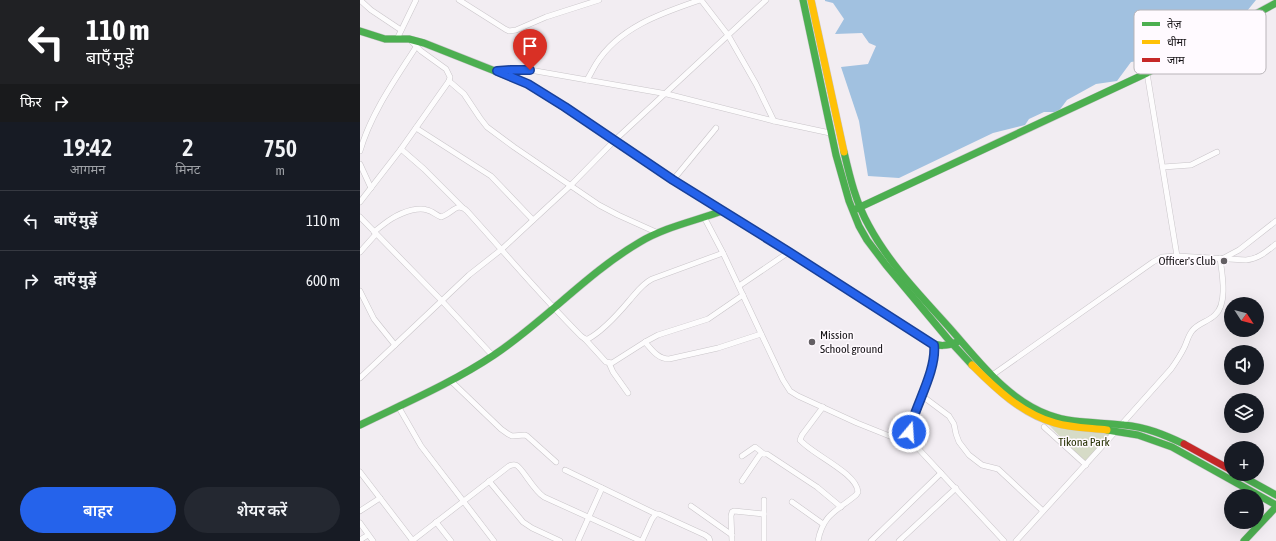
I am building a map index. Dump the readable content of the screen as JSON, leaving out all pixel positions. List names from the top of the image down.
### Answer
{
  "parks": ["Tikona Park"],
  "places": ["Officer's Club", "Mission School ground"],
  "legend": ["तेज़", "धीमा", "जाम"],
  "north": "bottom right",
  "page": {
    "turn": ["110 m", "बाएँ मुड़ें"],
    "then": "फिर",
    "eta": [
      "19:42",
      "आगमन",
      "2",
      "मिनट",
      "750",
      "m"
    ],
    "list": [
      {
        "name": "बाएँ मुड़ें",
        "value": "110 m"
      },
      {
        "name": "दाएँ मुड़ें",
        "value": "600 m"
      }
    ],
    "map_buttons": ["+", "−"],
    "buttons": ["बाहर", "शेयर करें"]
  }
}
